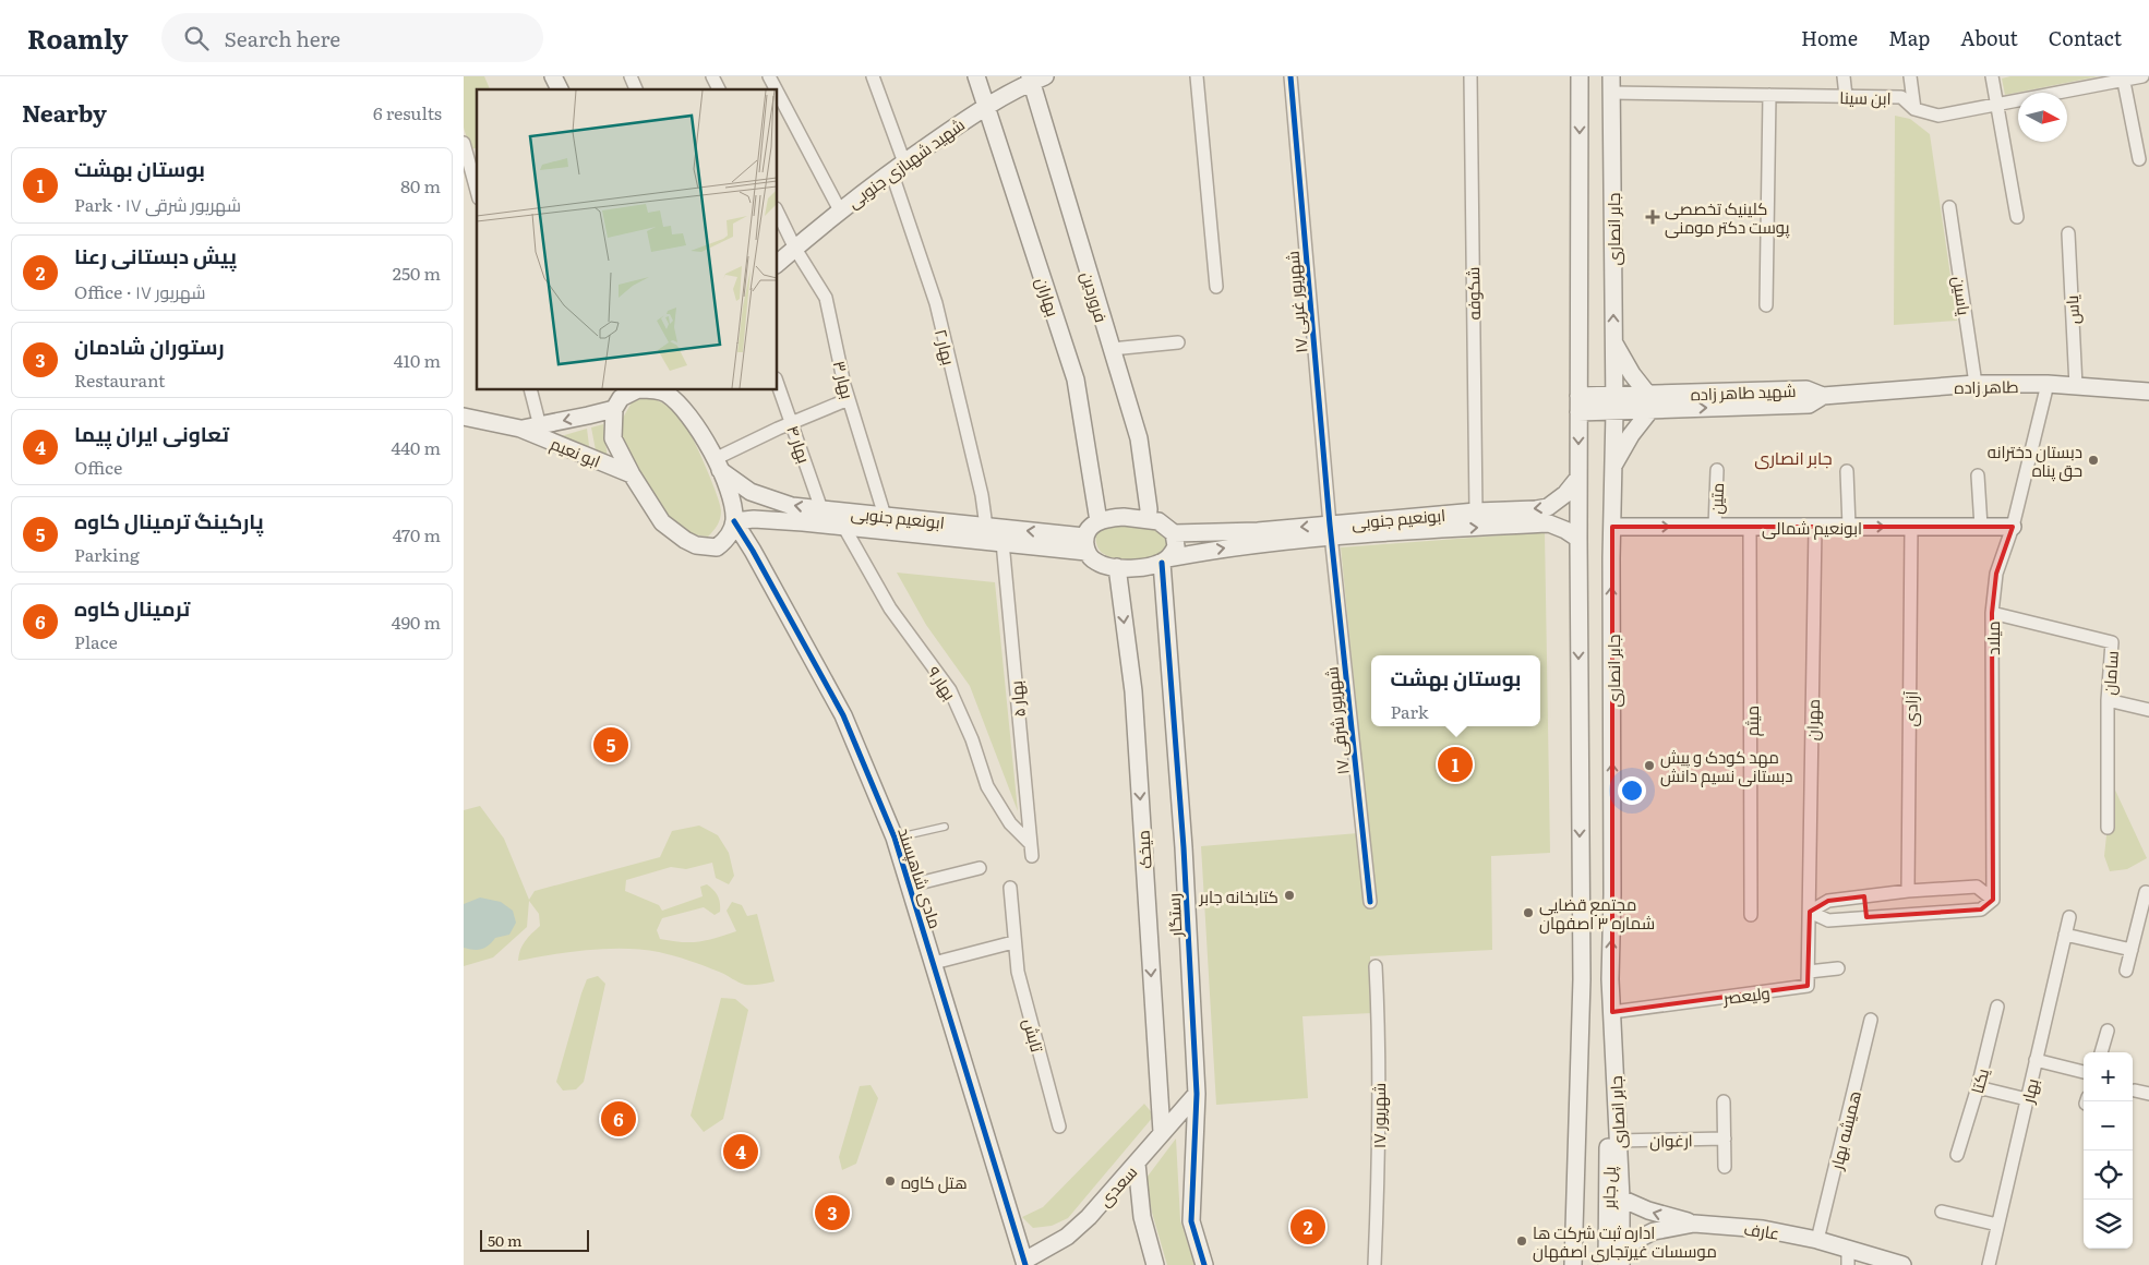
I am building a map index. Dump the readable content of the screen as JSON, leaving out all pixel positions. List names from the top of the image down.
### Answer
{
  "streets": {
    "main road": [
      "شهید شهبازی جنوبی",
      "جابر انصاری",
      "بهاران",
      "فروردین",
      "طاهر زاده",
      "شهید طاهر زاده",
      "ابو نعیم",
      "ابونعیم جنوبی",
      "ابونعیم شمالی",
      "میخک",
      "مادی شاهپسند",
      "رستگار",
      "سعدی",
      "پل جابر",
      "عارف"
    ],
    "street": [
      "ابن سینا",
      "شکوفه",
      "یاسین",
      "۱۷ شهریور غربی",
      "یاس",
      "بهار ۲",
      "بهار ۳",
      "بهار ۴",
      "متین",
      "میلاد",
      "سامان",
      "بهار ۹",
      "بهار ۵",
      "آزادی",
      "مهران",
      "۱۷ شهریور شرقی",
      "میثم",
      "ولیعصر",
      "تابش",
      "یکتا",
      "بهار",
      "۱۷ شهریور",
      "همیشه بهار",
      "ارغوان"
    ]
  },
  "crossings": [
    ["ابن سینا", "جابر انصاری"],
    ["شهید شهبازی جنوبی", "بهاران"],
    ["شهید شهبازی جنوبی", "فروردین"],
    ["شهید شهبازی جنوبی", "بهار ۲"],
    ["شهید شهبازی جنوبی", "بهار ۳"],
    ["جابر انصاری", "شهید طاهر زاده"],
    ["جابر انصاری", "ابونعیم جنوبی"],
    ["جابر انصاری", "ابونعیم شمالی"],
    ["جابر انصاری", "ولیعصر"],
    ["جابر انصاری", "ارغوان"],
    ["جابر انصاری", "پل جابر"],
    ["جابر انصاری", "عارف"],
    ["شکوفه", "ابونعیم جنوبی"],
    ["یاسین", "طاهر زاده"],
    ["بهاران", "فروردین"],
    ["بهاران", "ابونعیم جنوبی"],
    ["بهاران", "میخک"],
    ["بهاران", "رستگار"],
    ["فروردین", "ابونعیم جنوبی"],
    ["فروردین", "میخک"],
    ["فروردین", "رستگار"],
    ["۱۷ شهریور غربی", "ابونعیم جنوبی"],
    ["۱۷ شهریور غربی", "۱۷ شهریور شرقی"],
    ["یاس", "طاهر زاده"],
    ["بهار ۲", "ابونعیم جنوبی"],
    ["بهار ۳", "ابونعیم جنوبی"],
    ["طاهر زاده", "شهید طاهر زاده"],
    ["طاهر زاده", "میلاد"],
    ["بهار ۴", "ابونعیم جنوبی"],
    ["متین", "ابونعیم شمالی"],
    ["ابونعیم جنوبی", "بهار ۹"],
    ["ابونعیم جنوبی", "بهار ۵"],
    ["ابونعیم جنوبی", "۱۷ شهریور شرقی"],
    ["ابونعیم جنوبی", "میخک"],
    ["ابونعیم جنوبی", "مادی شاهپسند"],
    ["ابونعیم جنوبی", "رستگار"],
    ["ابونعیم شمالی", "میلاد"],
    ["ابونعیم شمالی", "آزادی"],
    ["ابونعیم شمالی", "مهران"],
    ["ابونعیم شمالی", "میثم"],
    ["میلاد", "سامان"],
    ["بهار ۹", "بهار ۵"],
    ["میخک", "رستگار"],
    ["میخک", "سعدی"],
    ["مادی شاهپسند", "سعدی"],
    ["رستگار", "سعدی"],
    ["همیشه بهار", "عارف"]
  ],
  "one_way": ["ابونعیم شمالی", "میخک"],
  "districts": ["جابر انصاری"],
  "places": {
    "health": ["کلینیک تخصصی پوست دکتر مومنی"],
    "other": [
      "دبستان دخترانه حق پناه",
      "مهد کودک و پیش دبستانی نسیم دانش",
      "کتابخانه جابر",
      "مجتمع قضایی شماره ۳ اصفهان",
      "هتل کاوه",
      "اداره ثبت شرکت ها موسسات غیرتجاری اصفهان"
    ]
  },
  "scale_bar": "50 m",
  "north": "right",
  "page": {
    "header": "Roamly",
    "search": "Search here",
    "nav": [
      "Home",
      "Map",
      "About",
      "Contact"
    ],
    "heading": ["Nearby", "6 results"],
    "list": [
      {
        "mark": "1",
        "name": "بوستان بهشت",
        "note": "Park · ۱۷ شهریور شرقی",
        "value": "80 m"
      },
      {
        "mark": "2",
        "name": "پیش دبستانی رعنا",
        "note": "Office · ۱۷ شهریور",
        "value": "250 m"
      },
      {
        "mark": "3",
        "name": "رستوران شادمان",
        "note": "Restaurant",
        "value": "410 m"
      },
      {
        "mark": "4",
        "name": "تعاونی ایران پیما",
        "note": "Office",
        "value": "440 m"
      },
      {
        "mark": "5",
        "name": "پارکینگ ترمینال کاوه",
        "note": "Parking",
        "value": "470 m"
      },
      {
        "mark": "6",
        "name": "ترمینال کاوه",
        "note": "Place",
        "value": "490 m"
      }
    ],
    "popup": ["بوستان بهشت", "Park"],
    "pins": [
      "5",
      "1",
      "6",
      "4",
      "3",
      "2"
    ],
    "map_buttons": ["+", "−"],
    "scale": "50 m"
  }
}
